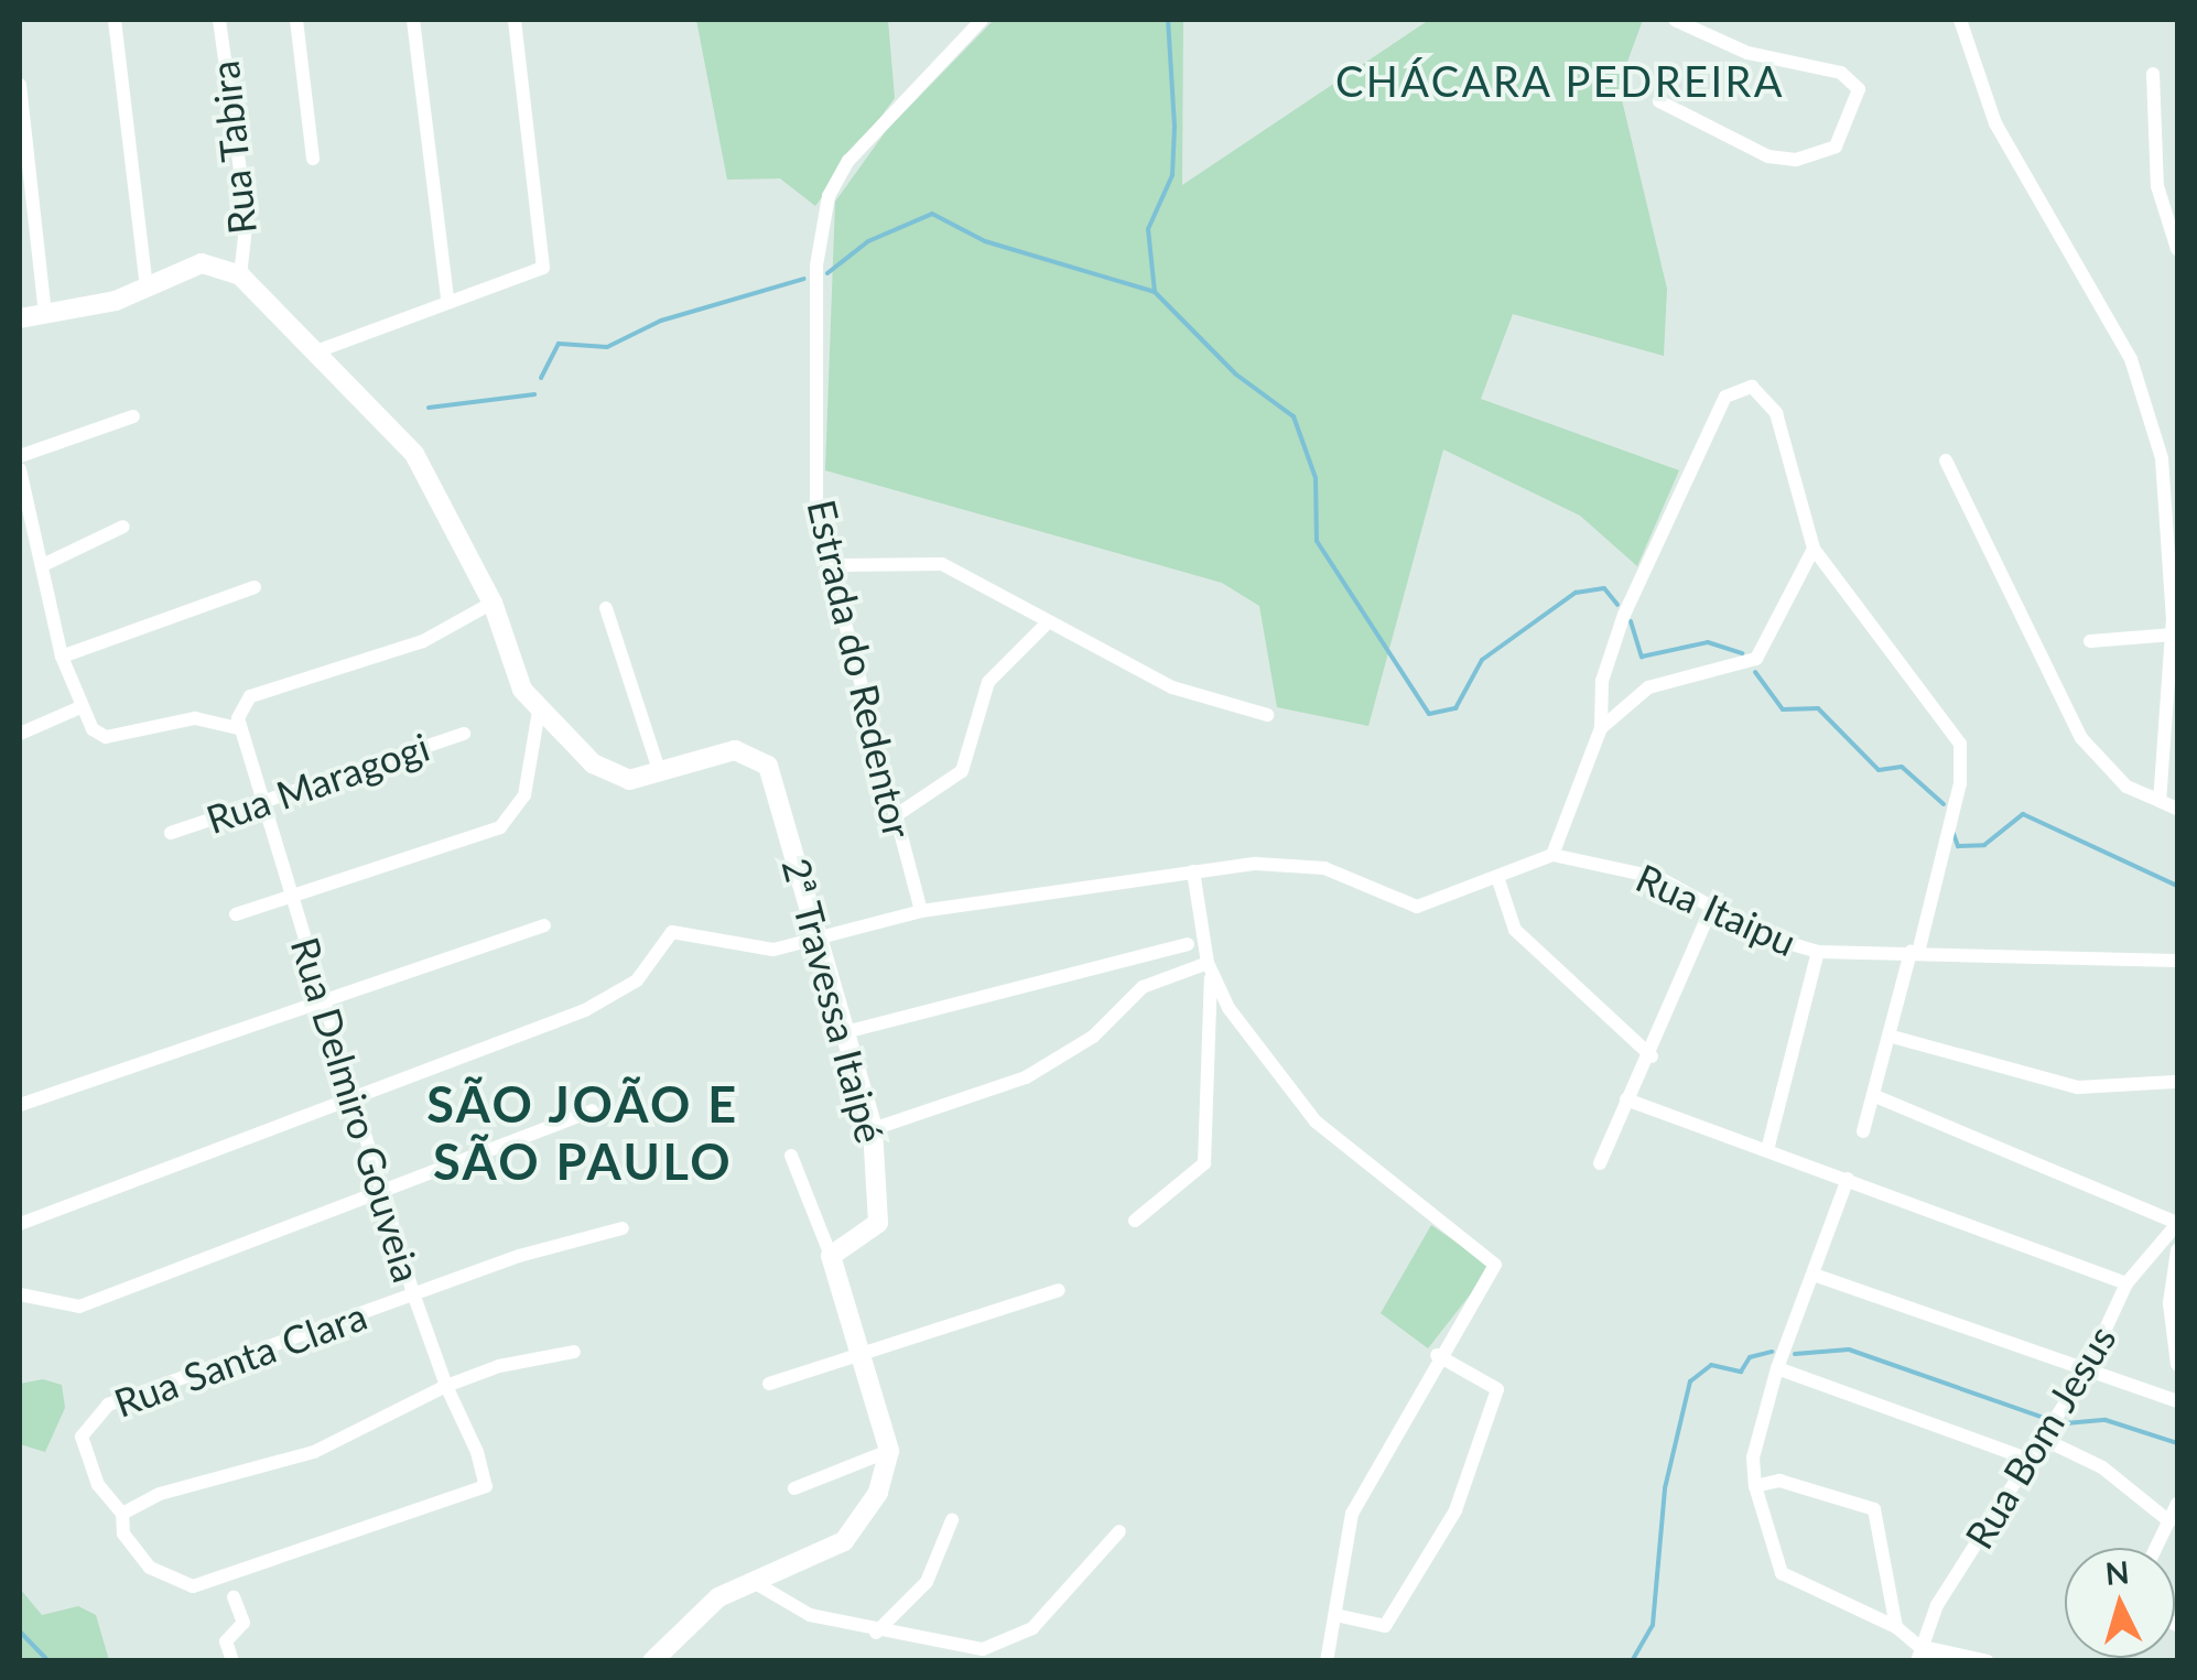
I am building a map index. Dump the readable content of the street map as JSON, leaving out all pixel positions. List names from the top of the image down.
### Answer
{
  "streets": {
    "street": [
      "Rua Tabira",
      "Estrada do Redentor",
      "Rua Maragogi",
      "Rua Itaipu",
      "2ª Travessa Itaipé",
      "Rua Delmiro Gouveia",
      "Rua Santa Clara",
      "Rua Bom Jesus"
    ]
  },
  "crossings": [
    ["Rua Tabira", "2ª Travessa Itaipé"],
    ["Rua Maragogi", "Rua Delmiro Gouveia"],
    ["Rua Delmiro Gouveia", "Rua Santa Clara"]
  ],
  "districts": ["CHÁCARA PEDREIRA", "SÃO JOÃO E SÃO PAULO"],
  "north": "top"
}
